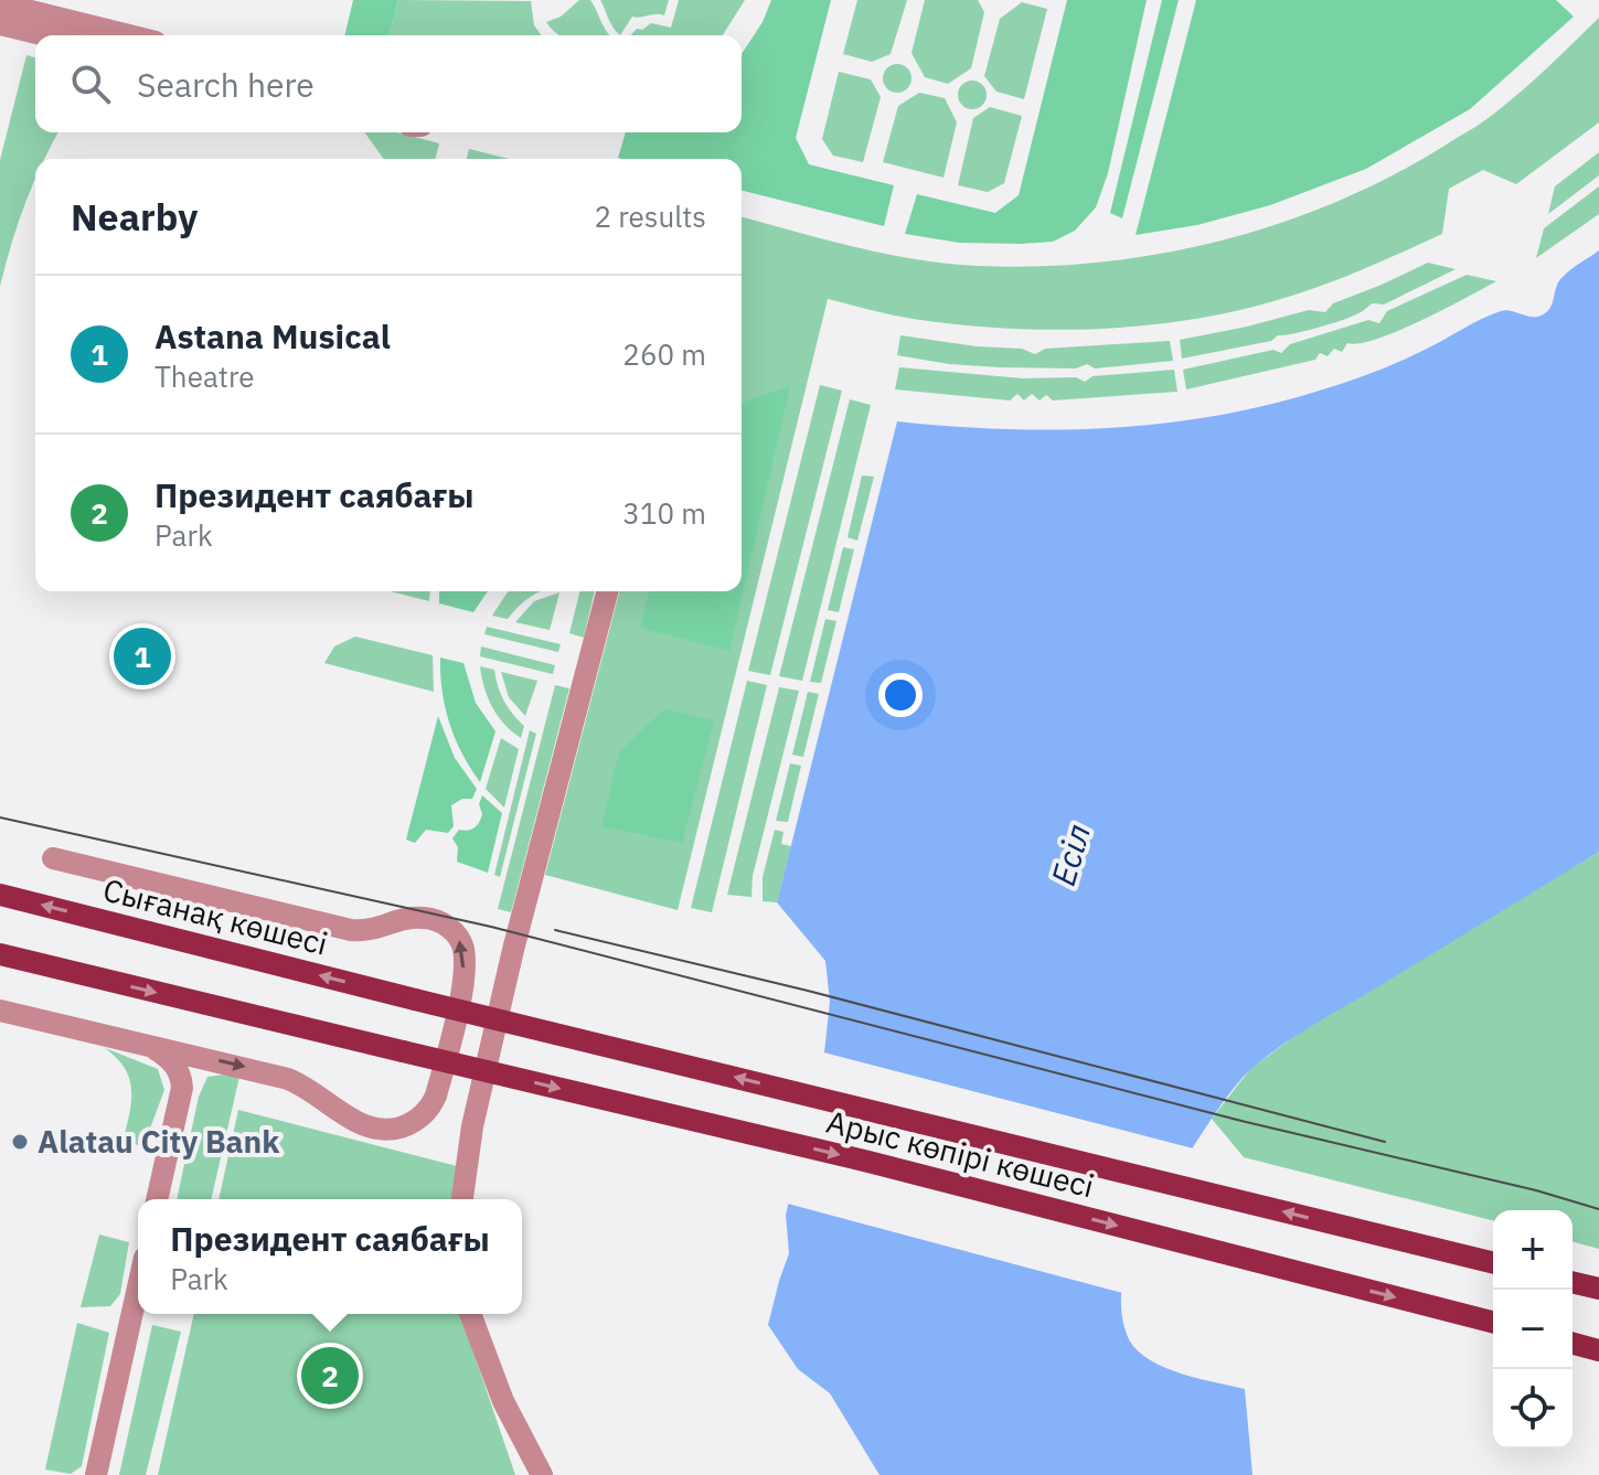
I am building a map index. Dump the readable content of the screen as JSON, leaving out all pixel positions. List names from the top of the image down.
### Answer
{
  "streets": {
    "main road": ["Сығанақ көшесі", "Арыс көпірі көшесі"]
  },
  "crossings": [
    ["Сығанақ көшесі", "Арыс көпірі көшесі"]
  ],
  "one_way": ["Сығанақ көшесі"],
  "water": ["Есіл"],
  "places": ["Alatau City Bank"],
  "page": {
    "search": "Search here",
    "heading": ["Nearby", "2 results"],
    "list": [
      {
        "mark": "1",
        "name": "Astana Musical",
        "note": "Theatre",
        "value": "260 m"
      },
      {
        "mark": "2",
        "name": "Президент саябағы",
        "note": "Park",
        "value": "310 m"
      }
    ],
    "pins": ["1", "2"],
    "popup": ["Президент саябағы", "Park"],
    "map_buttons": ["+", "−"]
  }
}
